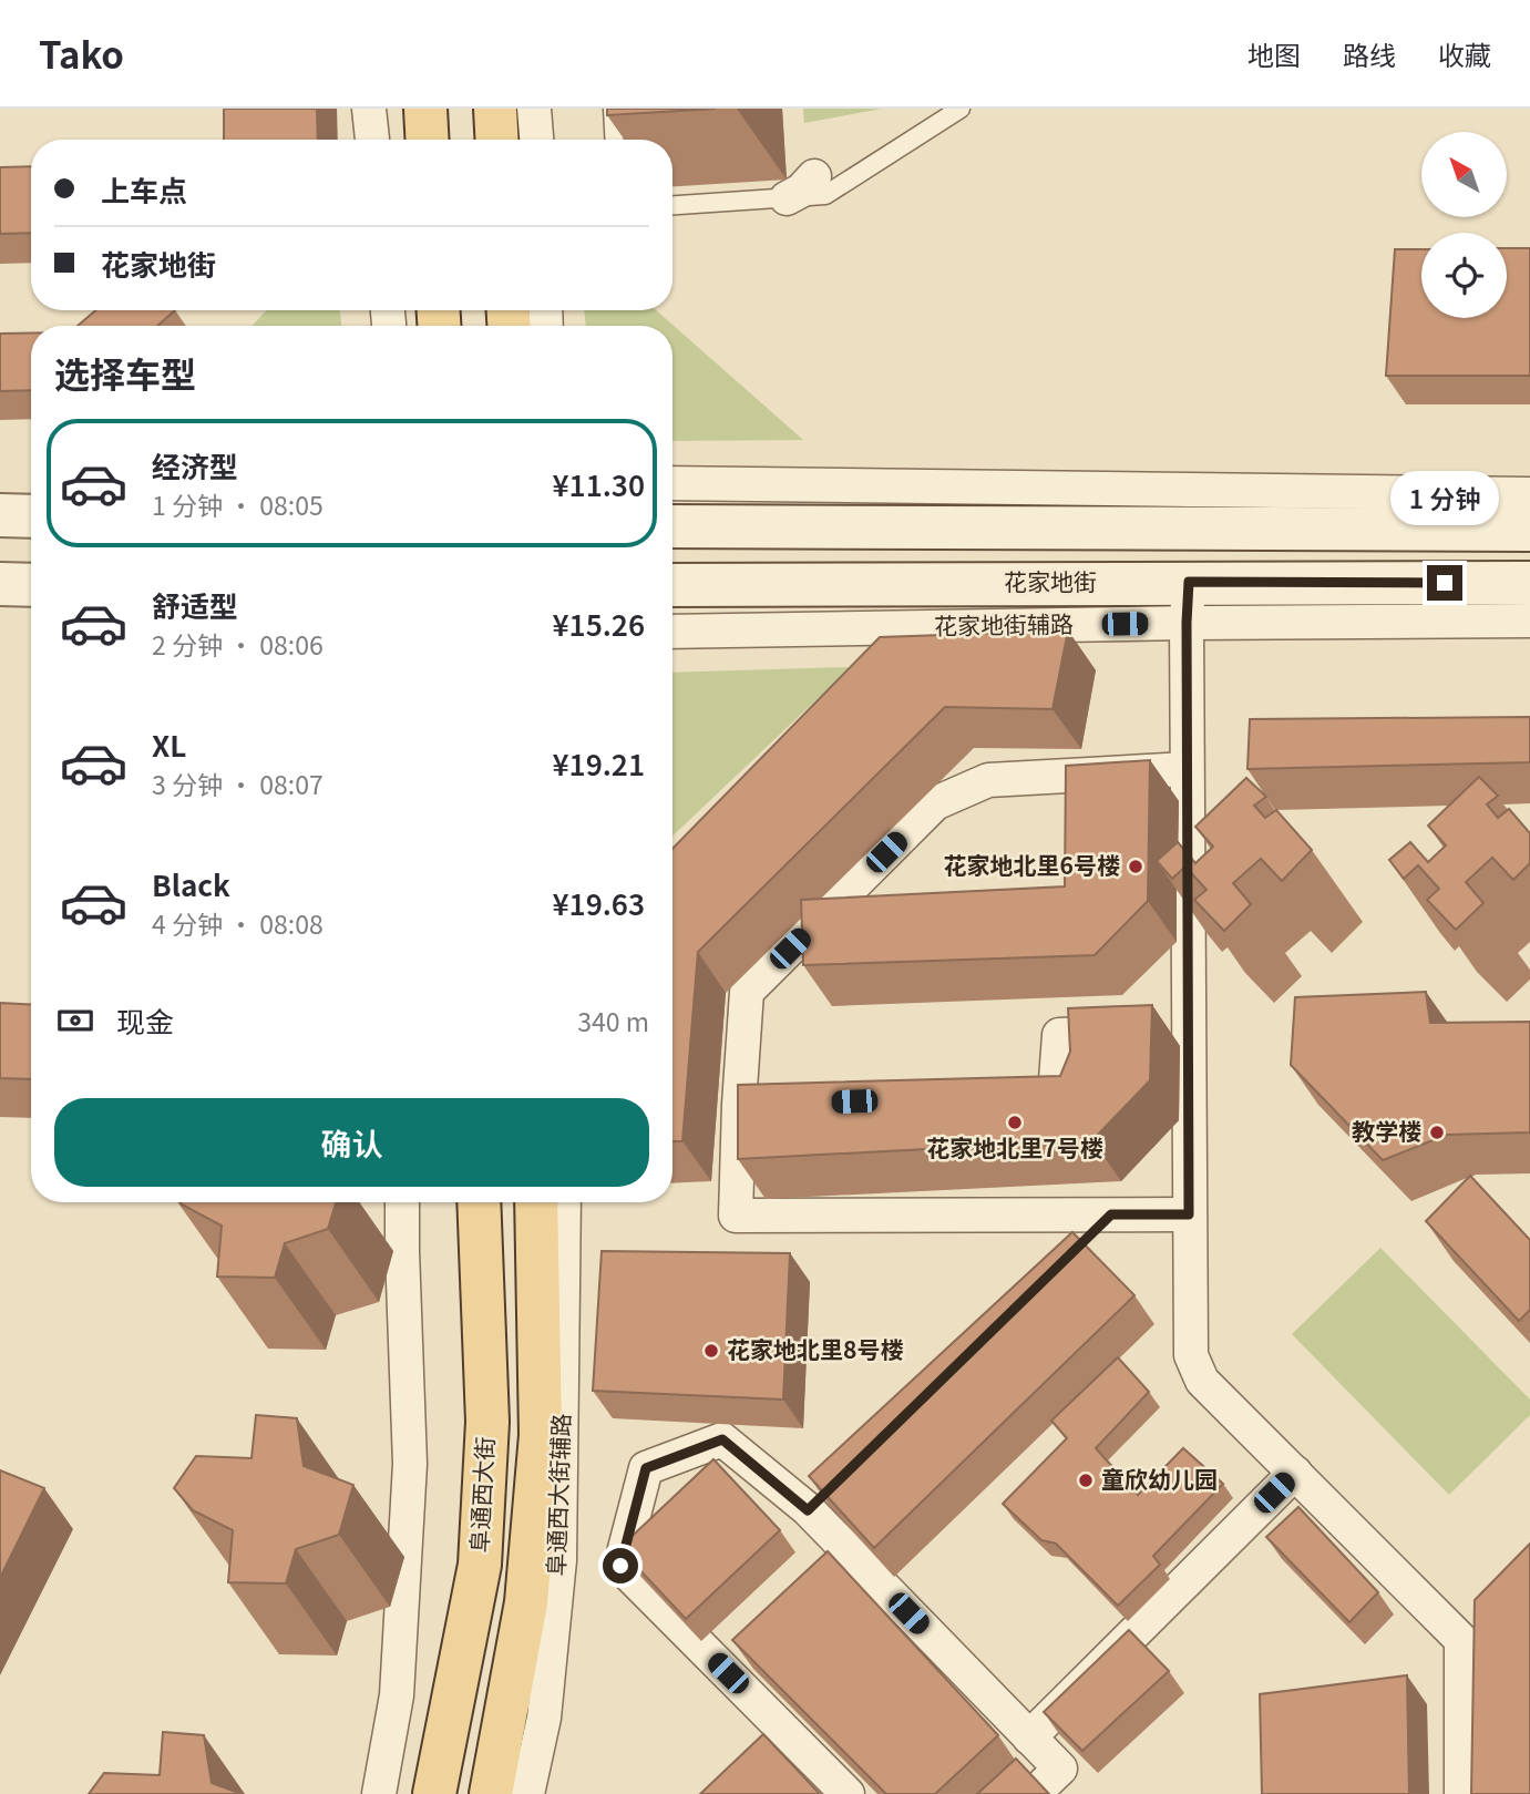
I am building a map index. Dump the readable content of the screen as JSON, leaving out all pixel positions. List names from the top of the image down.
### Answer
{
  "streets": {
    "main road": ["花家地街", "阜通西大街"],
    "street": ["花家地街辅路", "阜通西大街辅路"]
  },
  "crossings": [
    ["花家地街", "花家地街辅路"]
  ],
  "places": [
    "花家地北里6号楼",
    "花家地北里7号楼",
    "教学楼",
    "花家地北里8号楼",
    "童欣幼儿园"
  ],
  "north": "top left",
  "page": {
    "header": "Tako",
    "nav": ["地图", "路线", "收藏"],
    "banner": ["上车点", "花家地街"],
    "heading": "选择车型",
    "list": [
      {
        "name": "经济型",
        "note": "1 分钟 · 08:05",
        "value": "¥11.30"
      },
      {
        "name": "舒适型",
        "note": "2 分钟 · 08:06",
        "value": "¥15.26"
      },
      {
        "name": "XL",
        "note": "3 分钟 · 08:07",
        "value": "¥19.21"
      },
      {
        "name": "Black",
        "note": "4 分钟 · 08:08",
        "value": "¥19.63"
      }
    ],
    "bubble": "1 分钟",
    "pay": ["现金", "340 m"],
    "buttons": "确认"
  }
}
